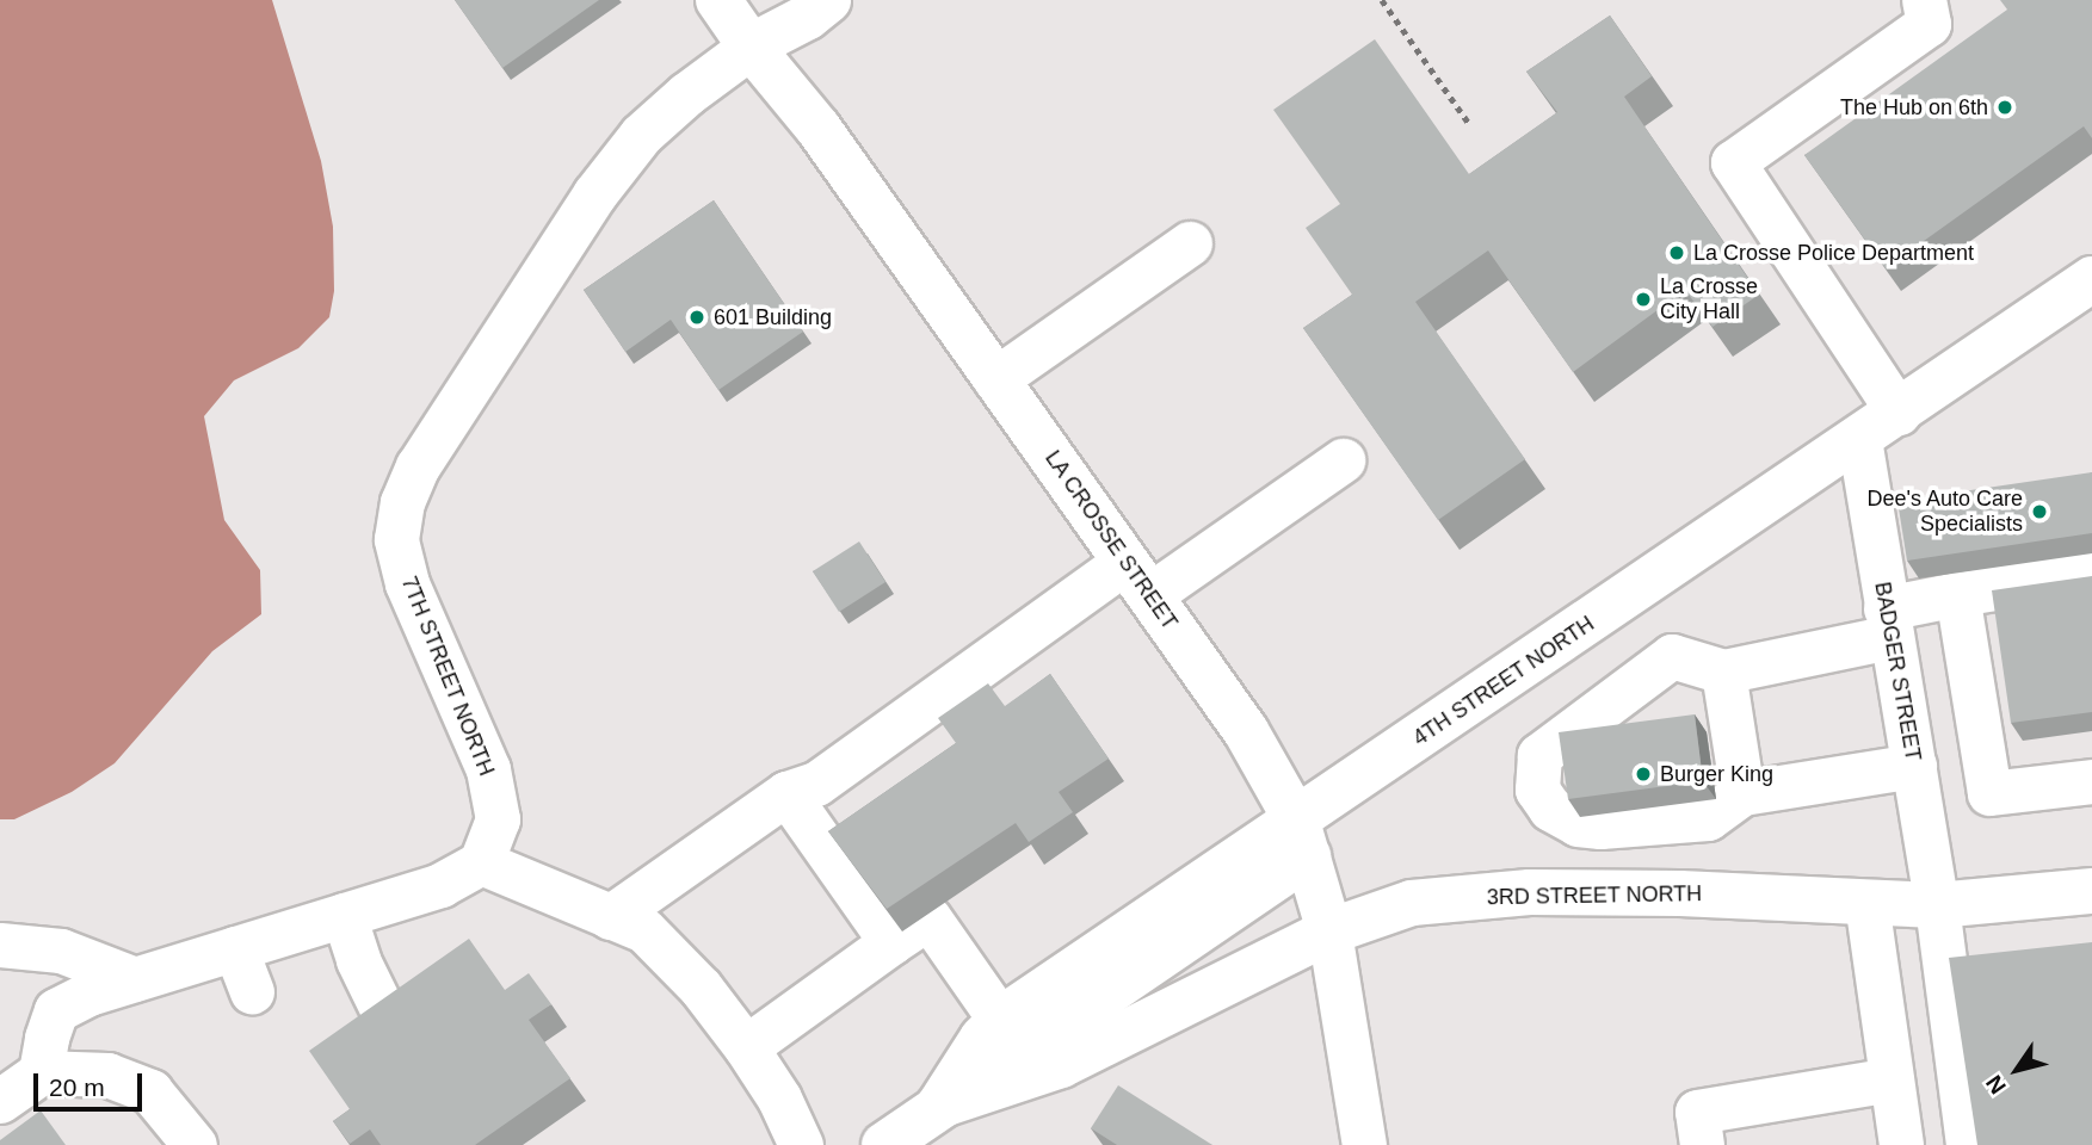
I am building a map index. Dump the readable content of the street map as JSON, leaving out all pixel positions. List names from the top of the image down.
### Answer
{
  "streets": {
    "main road": [
      "LA CROSSE STREET",
      "7TH STREET NORTH",
      "4TH STREET NORTH",
      "3RD STREET NORTH"
    ],
    "street": ["BADGER STREET"]
  },
  "crossings": [
    ["LA CROSSE STREET", "7TH STREET NORTH"],
    ["LA CROSSE STREET", "4TH STREET NORTH"],
    ["LA CROSSE STREET", "3RD STREET NORTH"],
    ["BADGER STREET", "4TH STREET NORTH"],
    ["BADGER STREET", "3RD STREET NORTH"],
    ["4TH STREET NORTH", "3RD STREET NORTH"]
  ],
  "places": [
    "The Hub on 6th",
    "La Crosse Police Department",
    "La Crosse City Hall",
    "601 Building",
    "Dee's Auto Care Specialists",
    "Burger King"
  ],
  "scale_bar": "20 m",
  "north": "bottom left"
}
